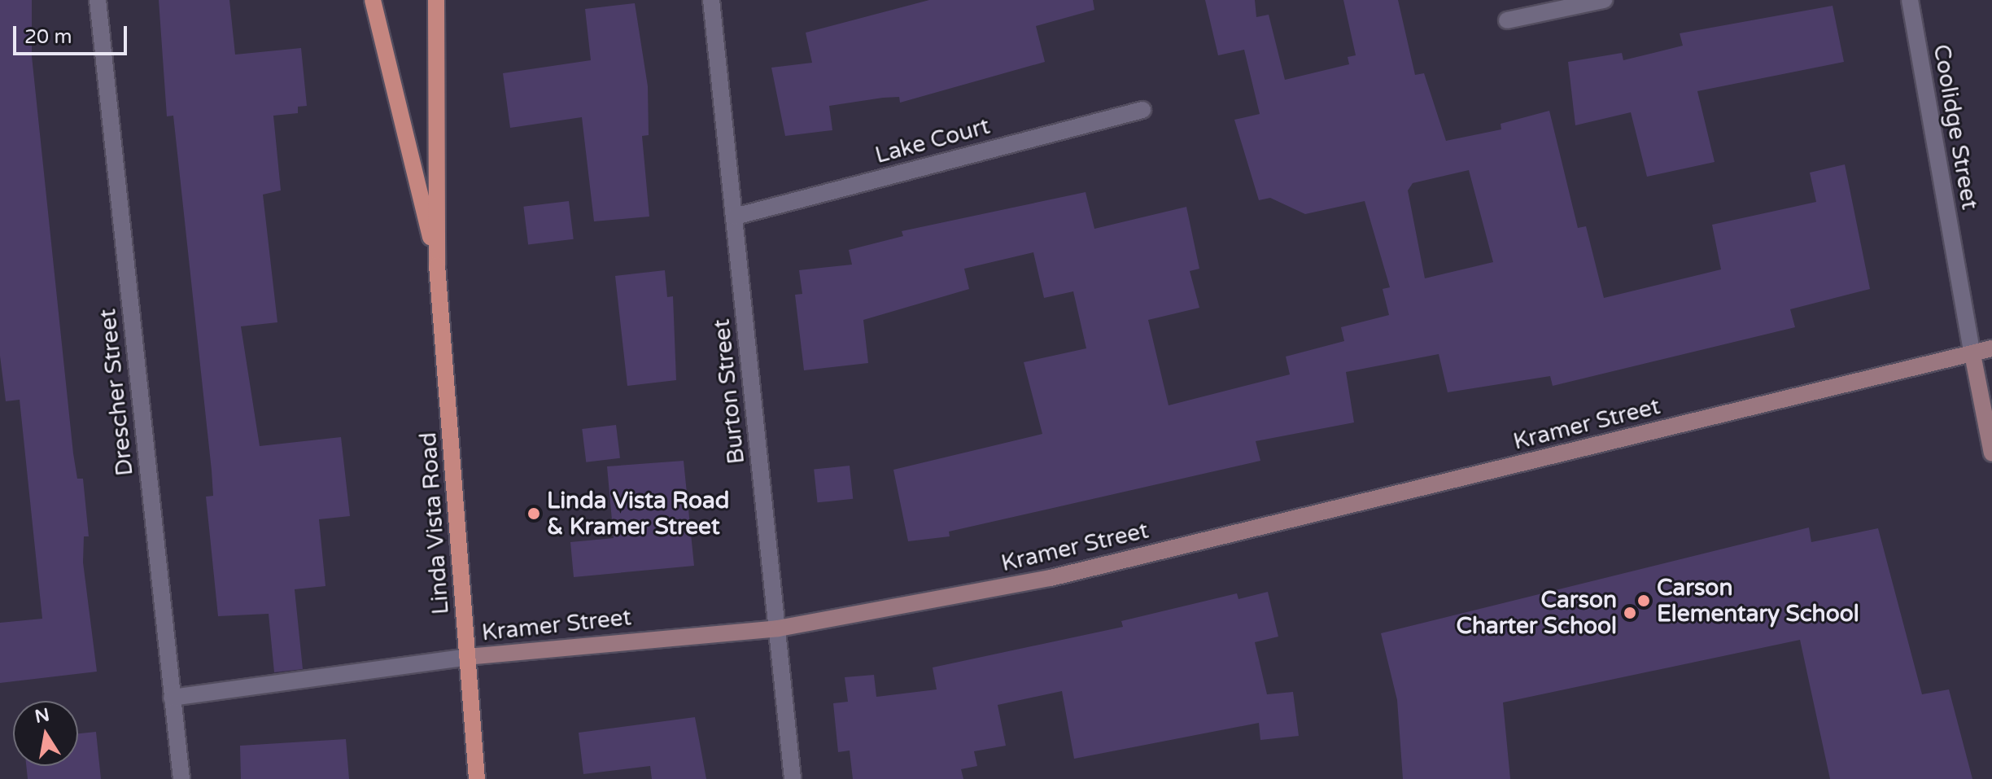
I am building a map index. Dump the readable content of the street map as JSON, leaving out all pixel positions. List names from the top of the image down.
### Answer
{
  "streets": {
    "main road": ["Linda Vista Road"],
    "street": [
      "Coolidge Street",
      "Lake Court",
      "Burton Street",
      "Drescher Street",
      "Kramer Street"
    ]
  },
  "crossings": [
    ["Coolidge Street", "Kramer Street"],
    ["Lake Court", "Burton Street"],
    ["Burton Street", "Kramer Street"],
    ["Drescher Street", "Kramer Street"],
    ["Kramer Street", "Linda Vista Road"]
  ],
  "places": ["Linda Vista Road & Kramer Street", "Carson Elementary School", "Carson Charter School"],
  "scale_bar": "20 m",
  "north": "top"
}
